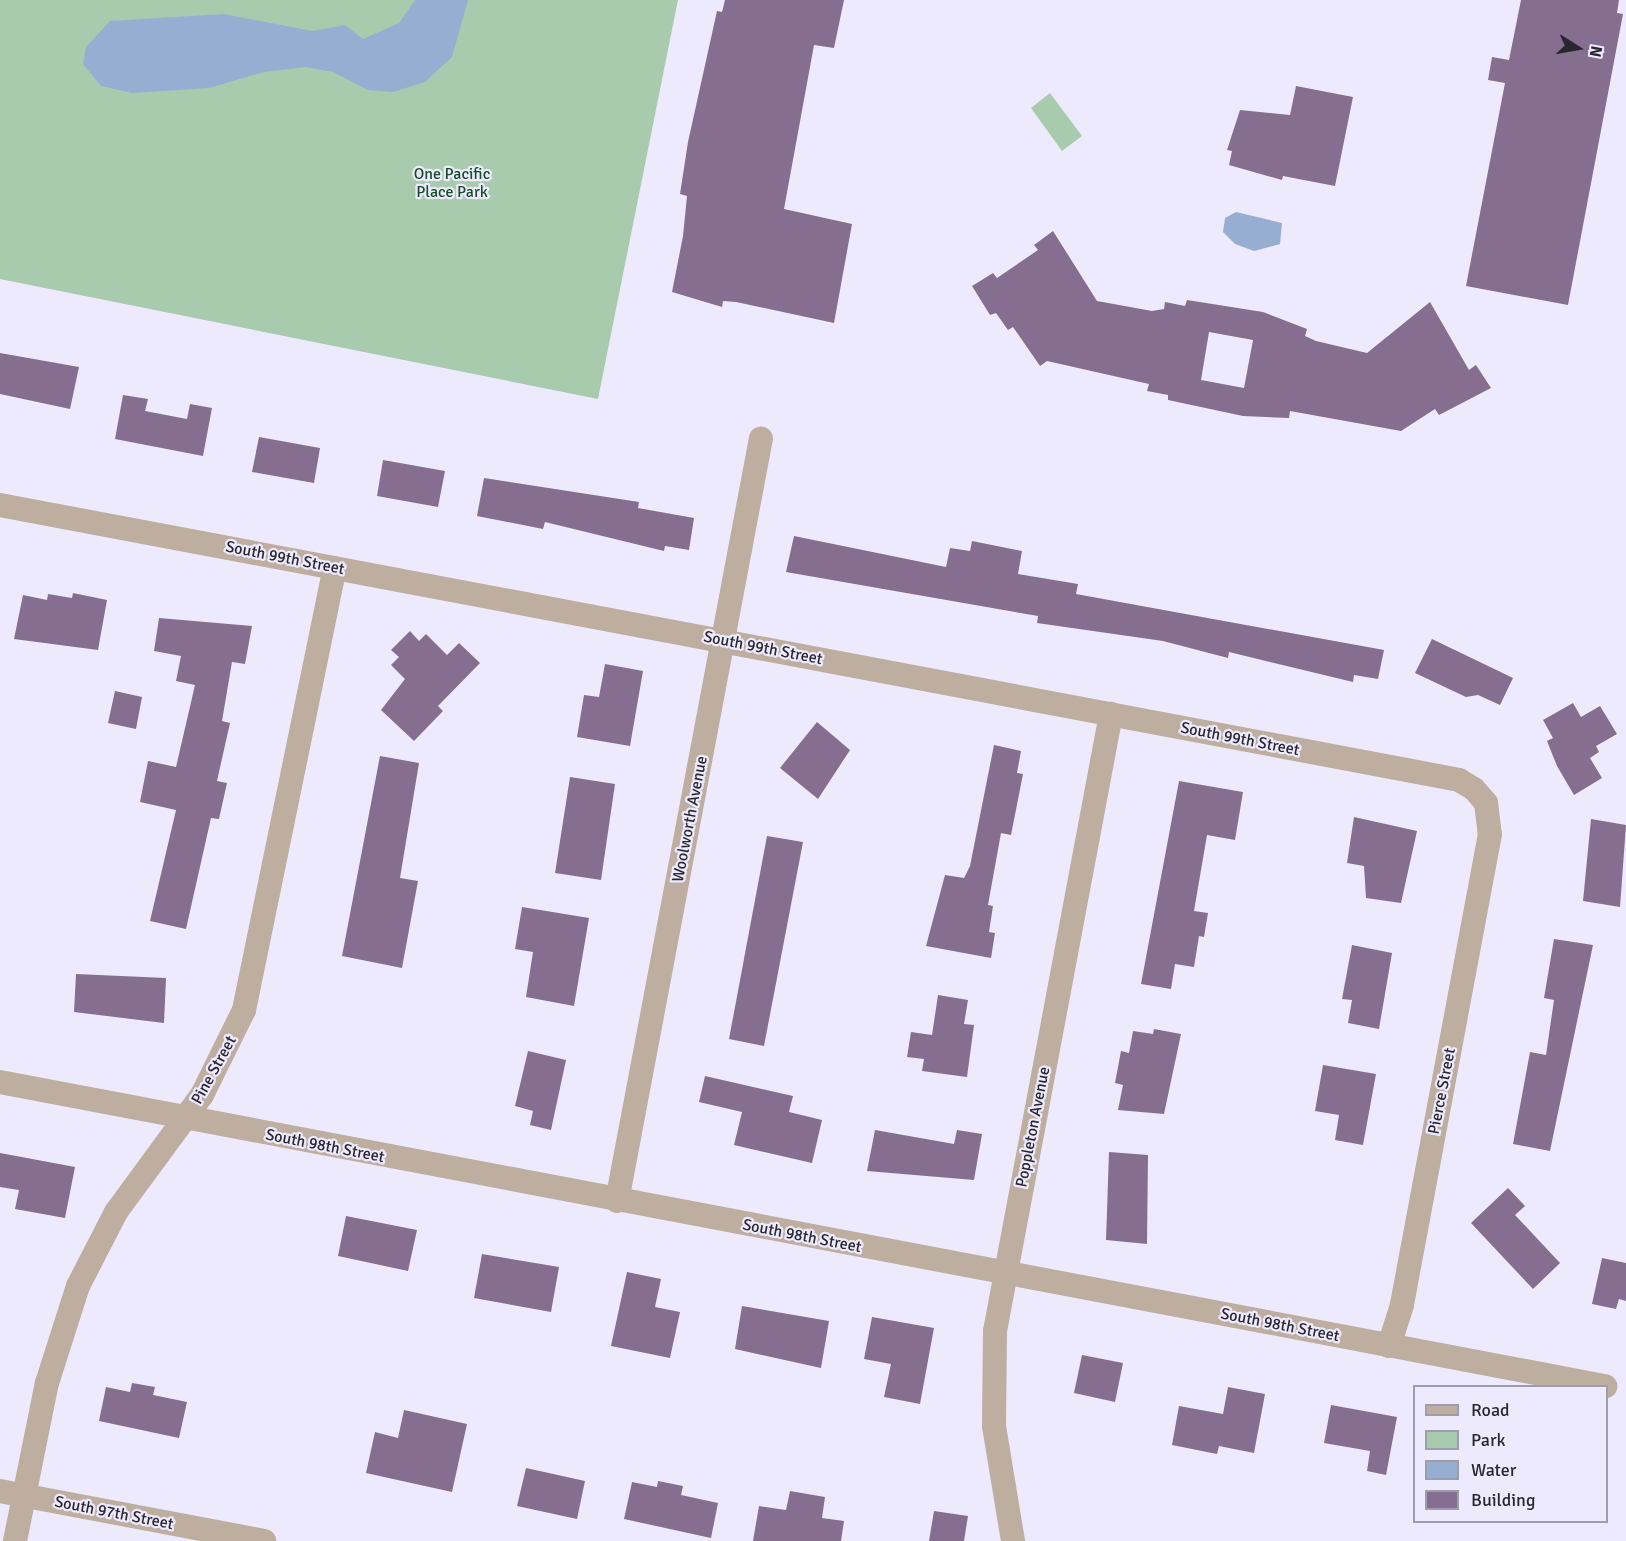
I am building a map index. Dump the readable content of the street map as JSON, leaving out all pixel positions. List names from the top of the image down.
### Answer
{
  "streets": {
    "street": [
      "South 99th Street",
      "Woolworth Avenue",
      "Pine Street",
      "Pierce Street",
      "Poppleton Avenue",
      "South 98th Street",
      "South 97th Street"
    ]
  },
  "crossings": [
    ["South 99th Street", "Woolworth Avenue"],
    ["South 99th Street", "Pine Street"],
    ["South 99th Street", "Pierce Street"],
    ["South 99th Street", "Poppleton Avenue"],
    ["Woolworth Avenue", "South 98th Street"],
    ["Pine Street", "South 98th Street"],
    ["Pine Street", "South 97th Street"],
    ["Pierce Street", "South 98th Street"],
    ["Poppleton Avenue", "South 98th Street"]
  ],
  "parks": ["One Pacific Place Park"],
  "legend": [
    "Road",
    "Park",
    "Water",
    "Building"
  ],
  "north": "right"
}
